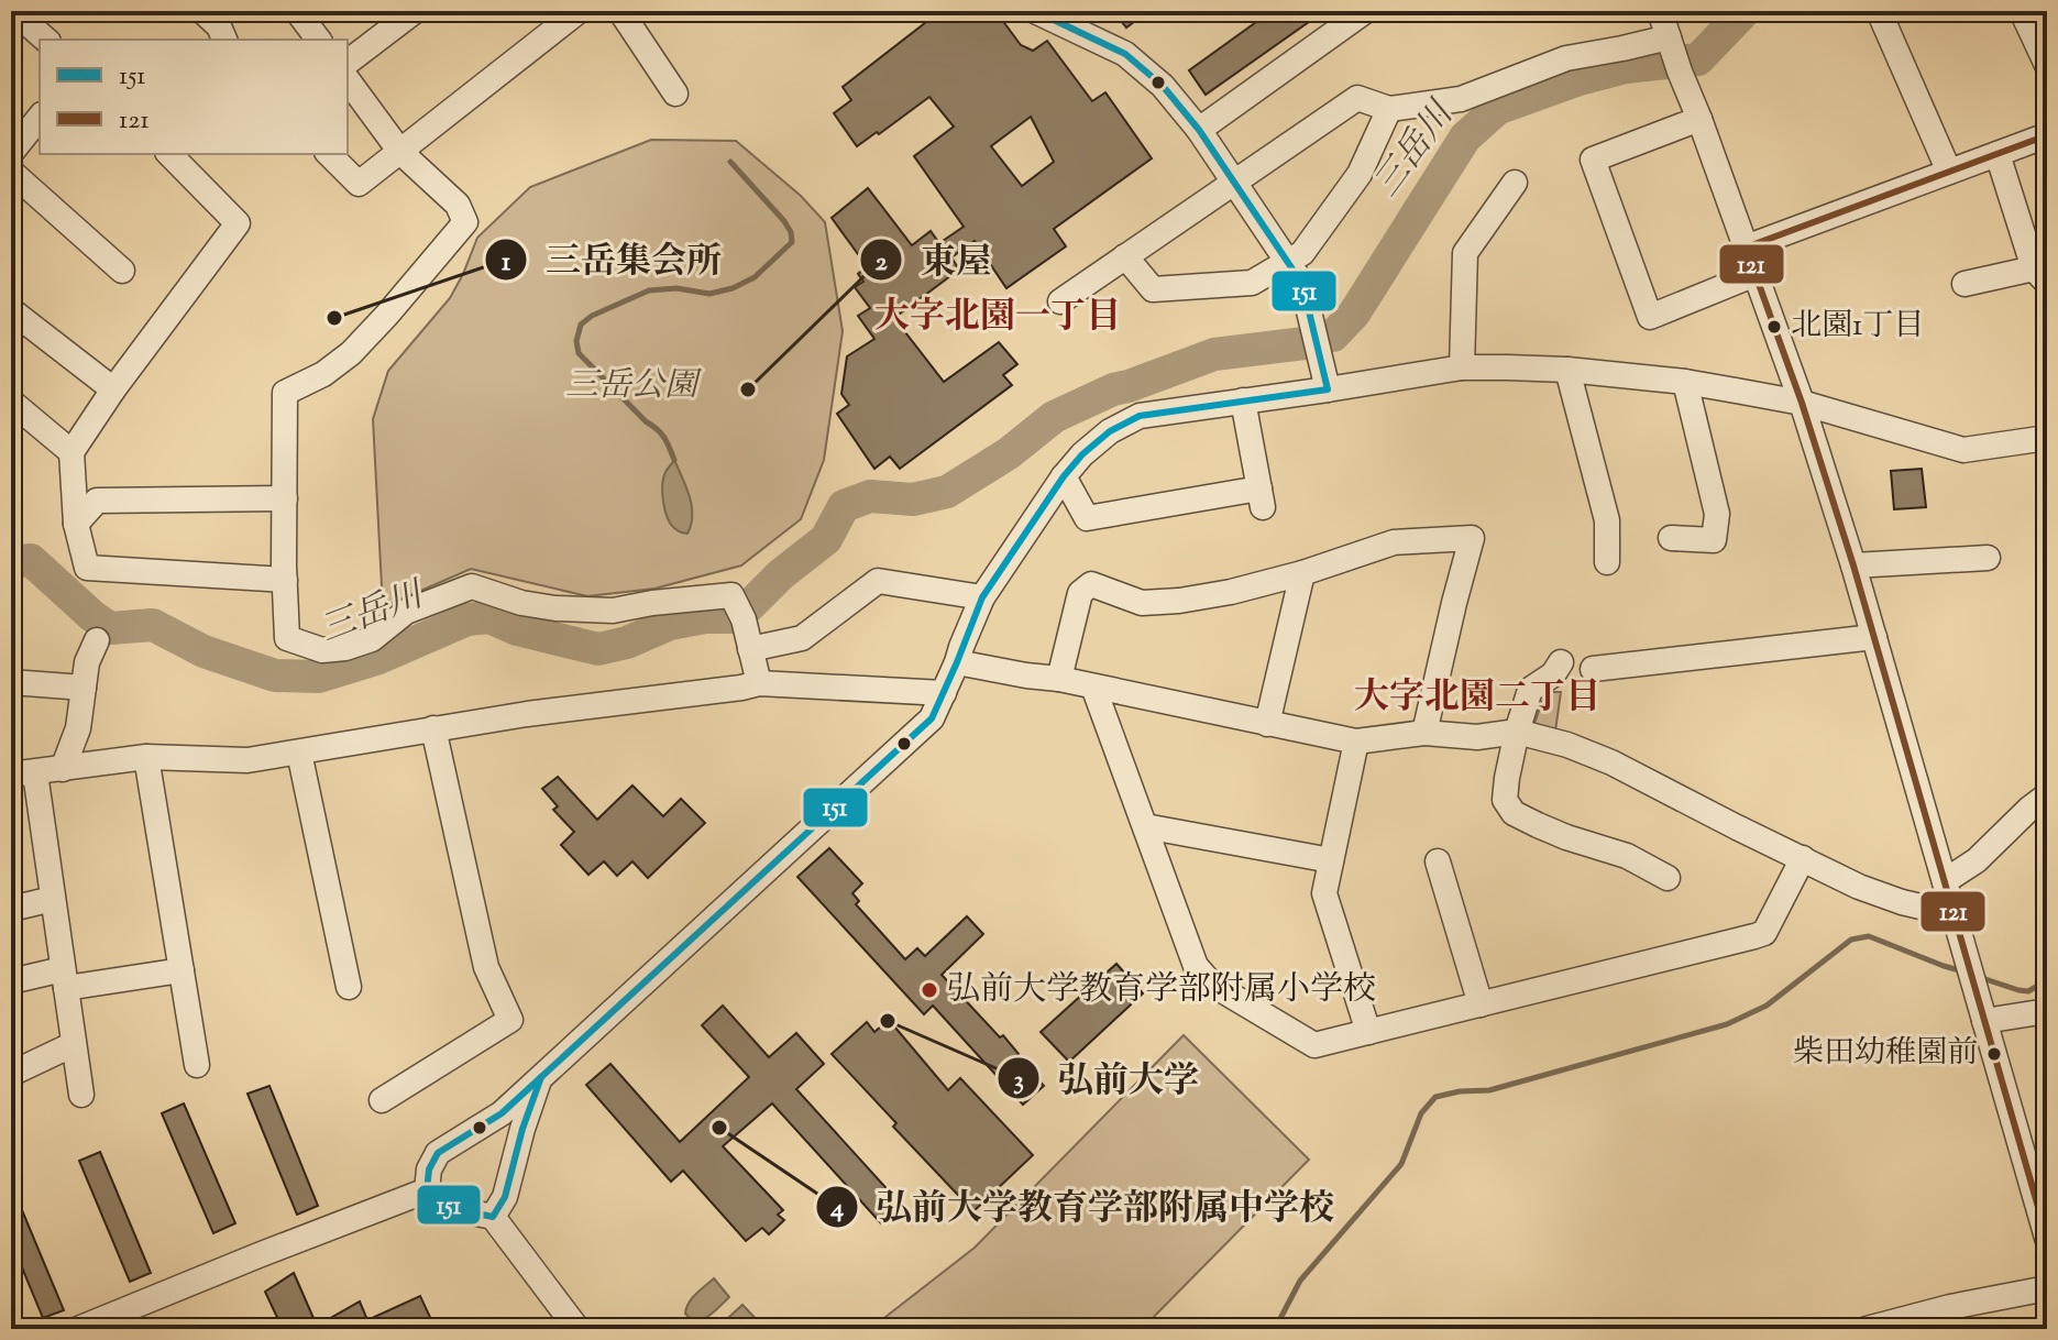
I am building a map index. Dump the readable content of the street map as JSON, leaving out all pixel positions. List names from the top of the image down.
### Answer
{
  "districts": ["大字北園一丁目", "大字北園二丁目"],
  "water": ["三岳川"],
  "parks": ["三岳公園"],
  "places": [
    "三岳集会所",
    "北園1丁目",
    "東屋",
    "弘前大学教育学部附属小学校",
    "弘前大学",
    "柴田幼稚園前",
    "弘前大学教育学部附属中学校"
  ],
  "lines": ["transit line 151", "transit line 121"],
  "legend": ["151", "121"]
}
